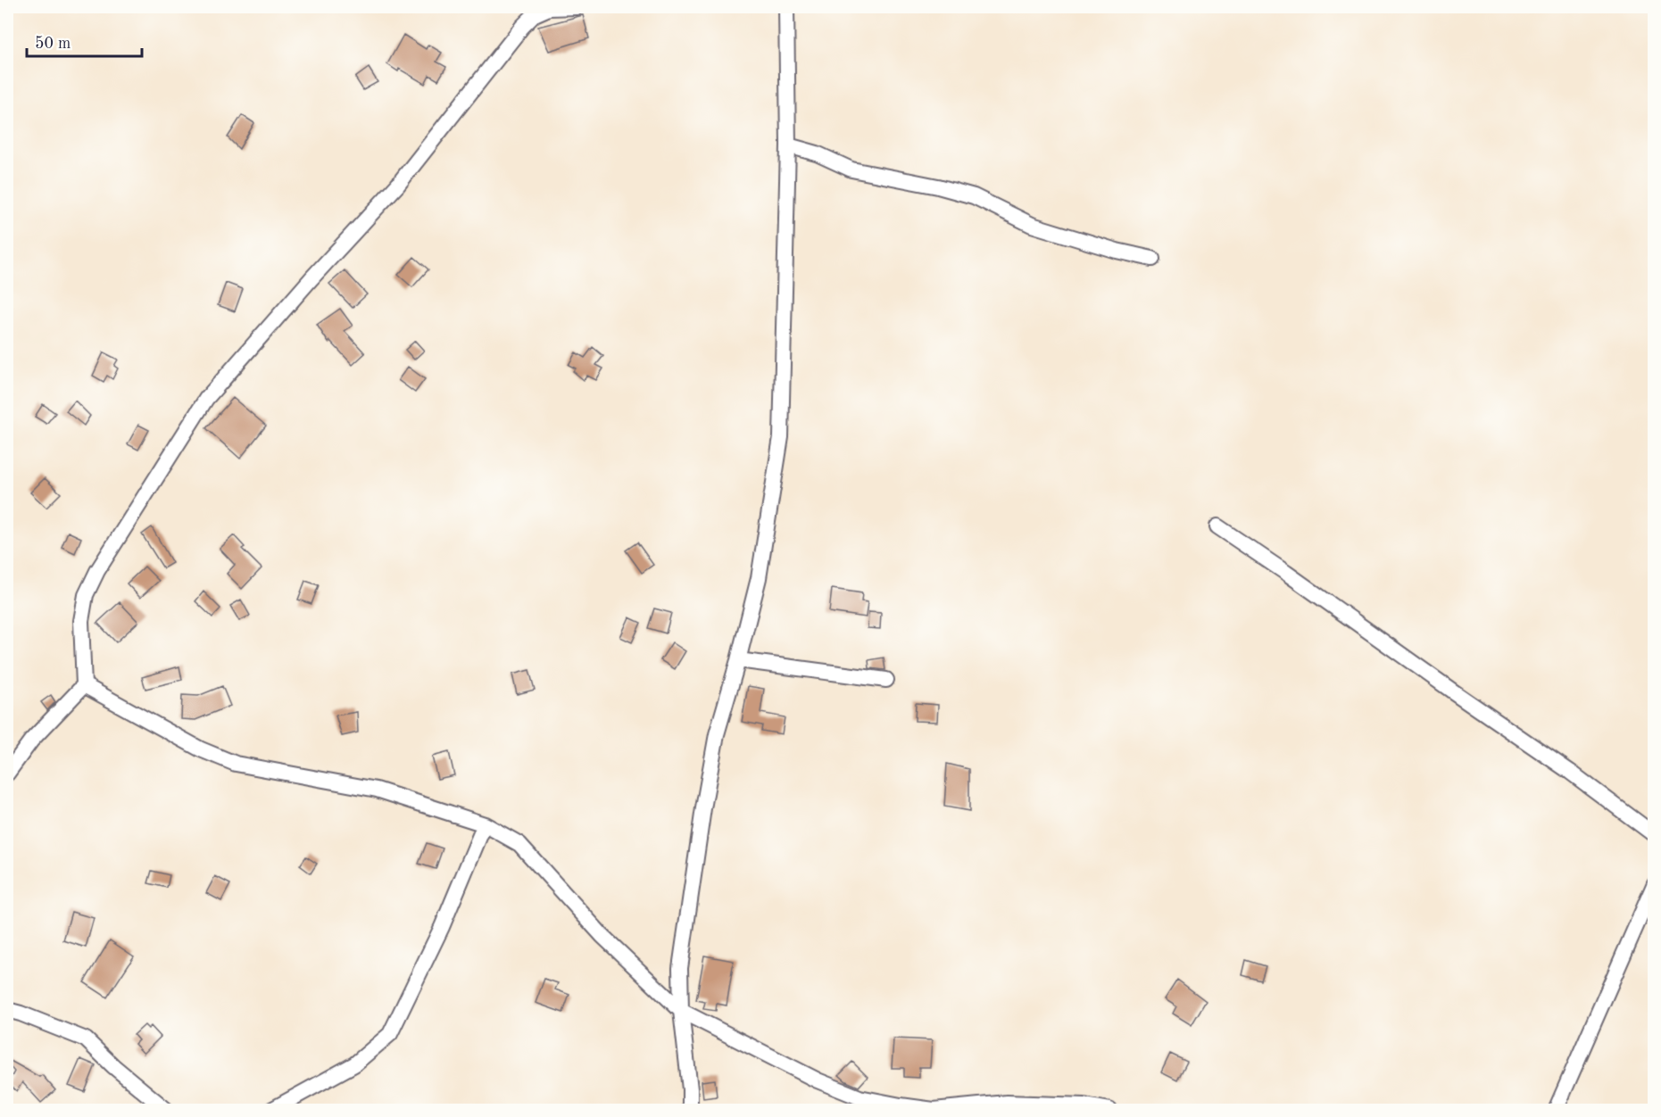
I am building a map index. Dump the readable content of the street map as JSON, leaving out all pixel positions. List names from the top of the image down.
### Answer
{
  "scale_bar": "50 m"
}
